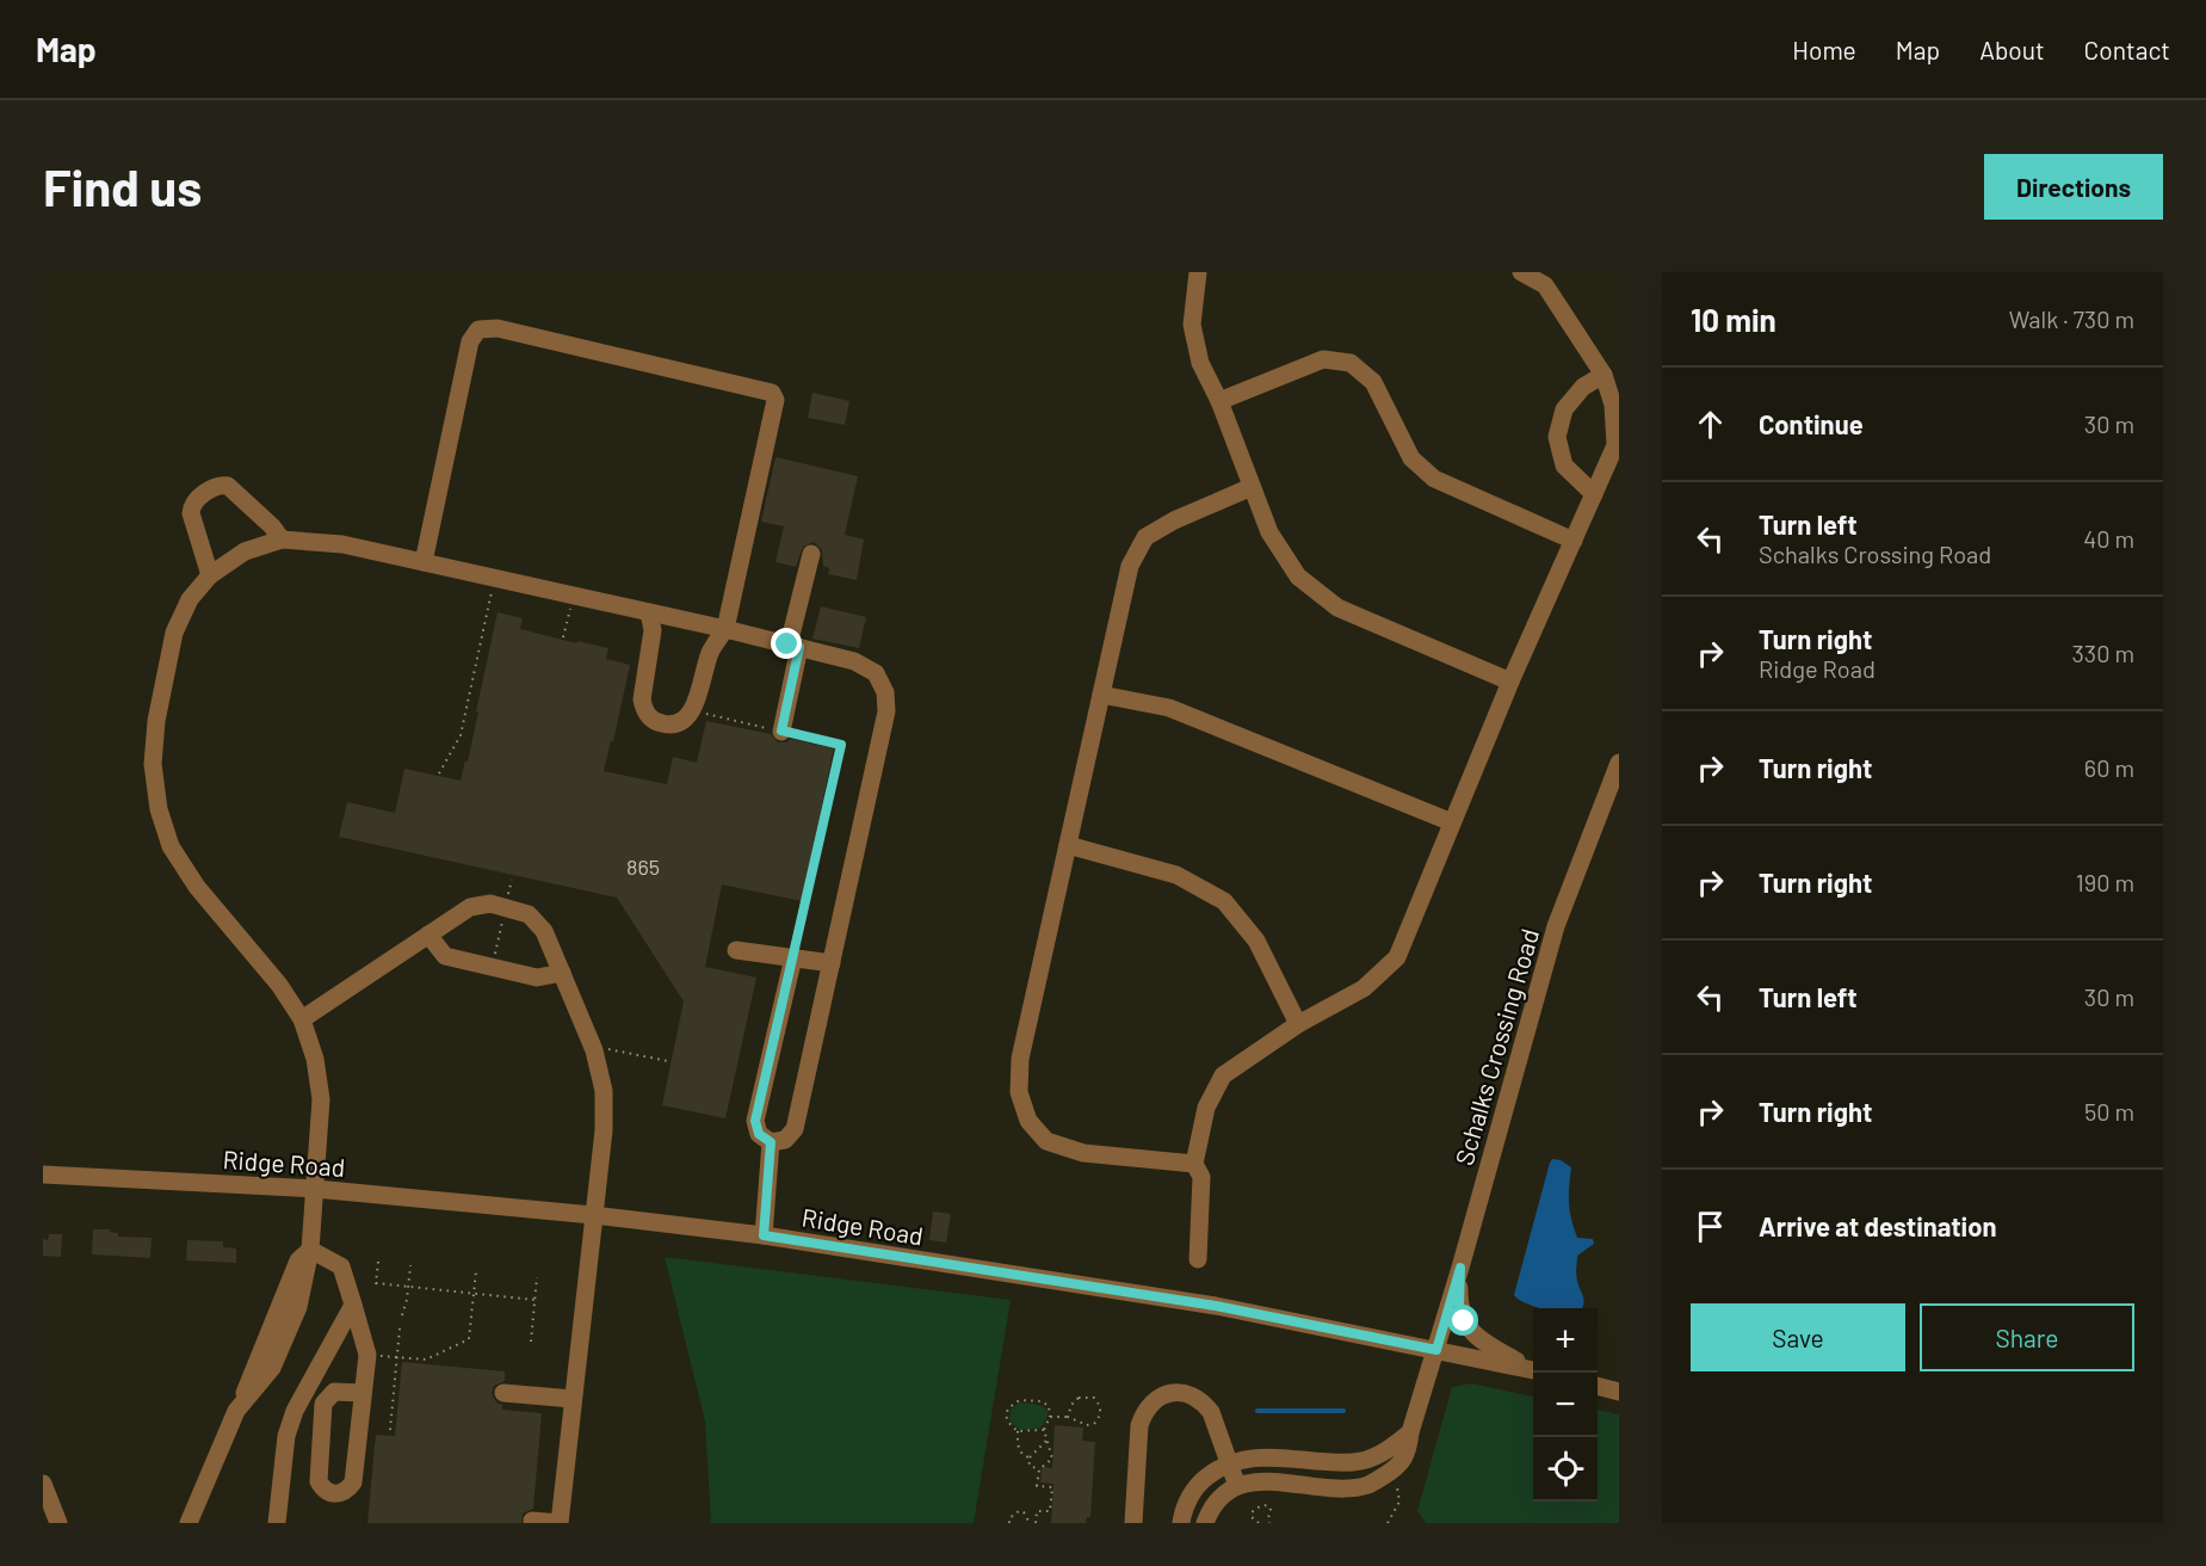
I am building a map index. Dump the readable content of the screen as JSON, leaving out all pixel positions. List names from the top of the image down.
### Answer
{
  "streets": {
    "street": ["Schalks Crossing Road", "Ridge Road"]
  },
  "crossings": [
    ["Schalks Crossing Road", "Ridge Road"]
  ],
  "house_numbers": ["865"],
  "page": {
    "header": "Map",
    "nav": [
      "Home",
      "Map",
      "About",
      "Contact"
    ],
    "buttons": [
      "Directions",
      ["Save", "Share"]
    ],
    "title": "Find us",
    "heading": ["10 min", "Walk · 730 m"],
    "list": [
      ["Continue", "30 m"],
      ["Turn left", "Schalks Crossing Road", "40 m"],
      ["Turn right", "Ridge Road", "330 m"],
      ["Turn right", "60 m"],
      ["Turn right", "190 m"],
      ["Turn left", "30 m"],
      ["Turn right", "50 m"],
      "Arrive at destination"
    ],
    "map_buttons": ["+", "−"]
  }
}
